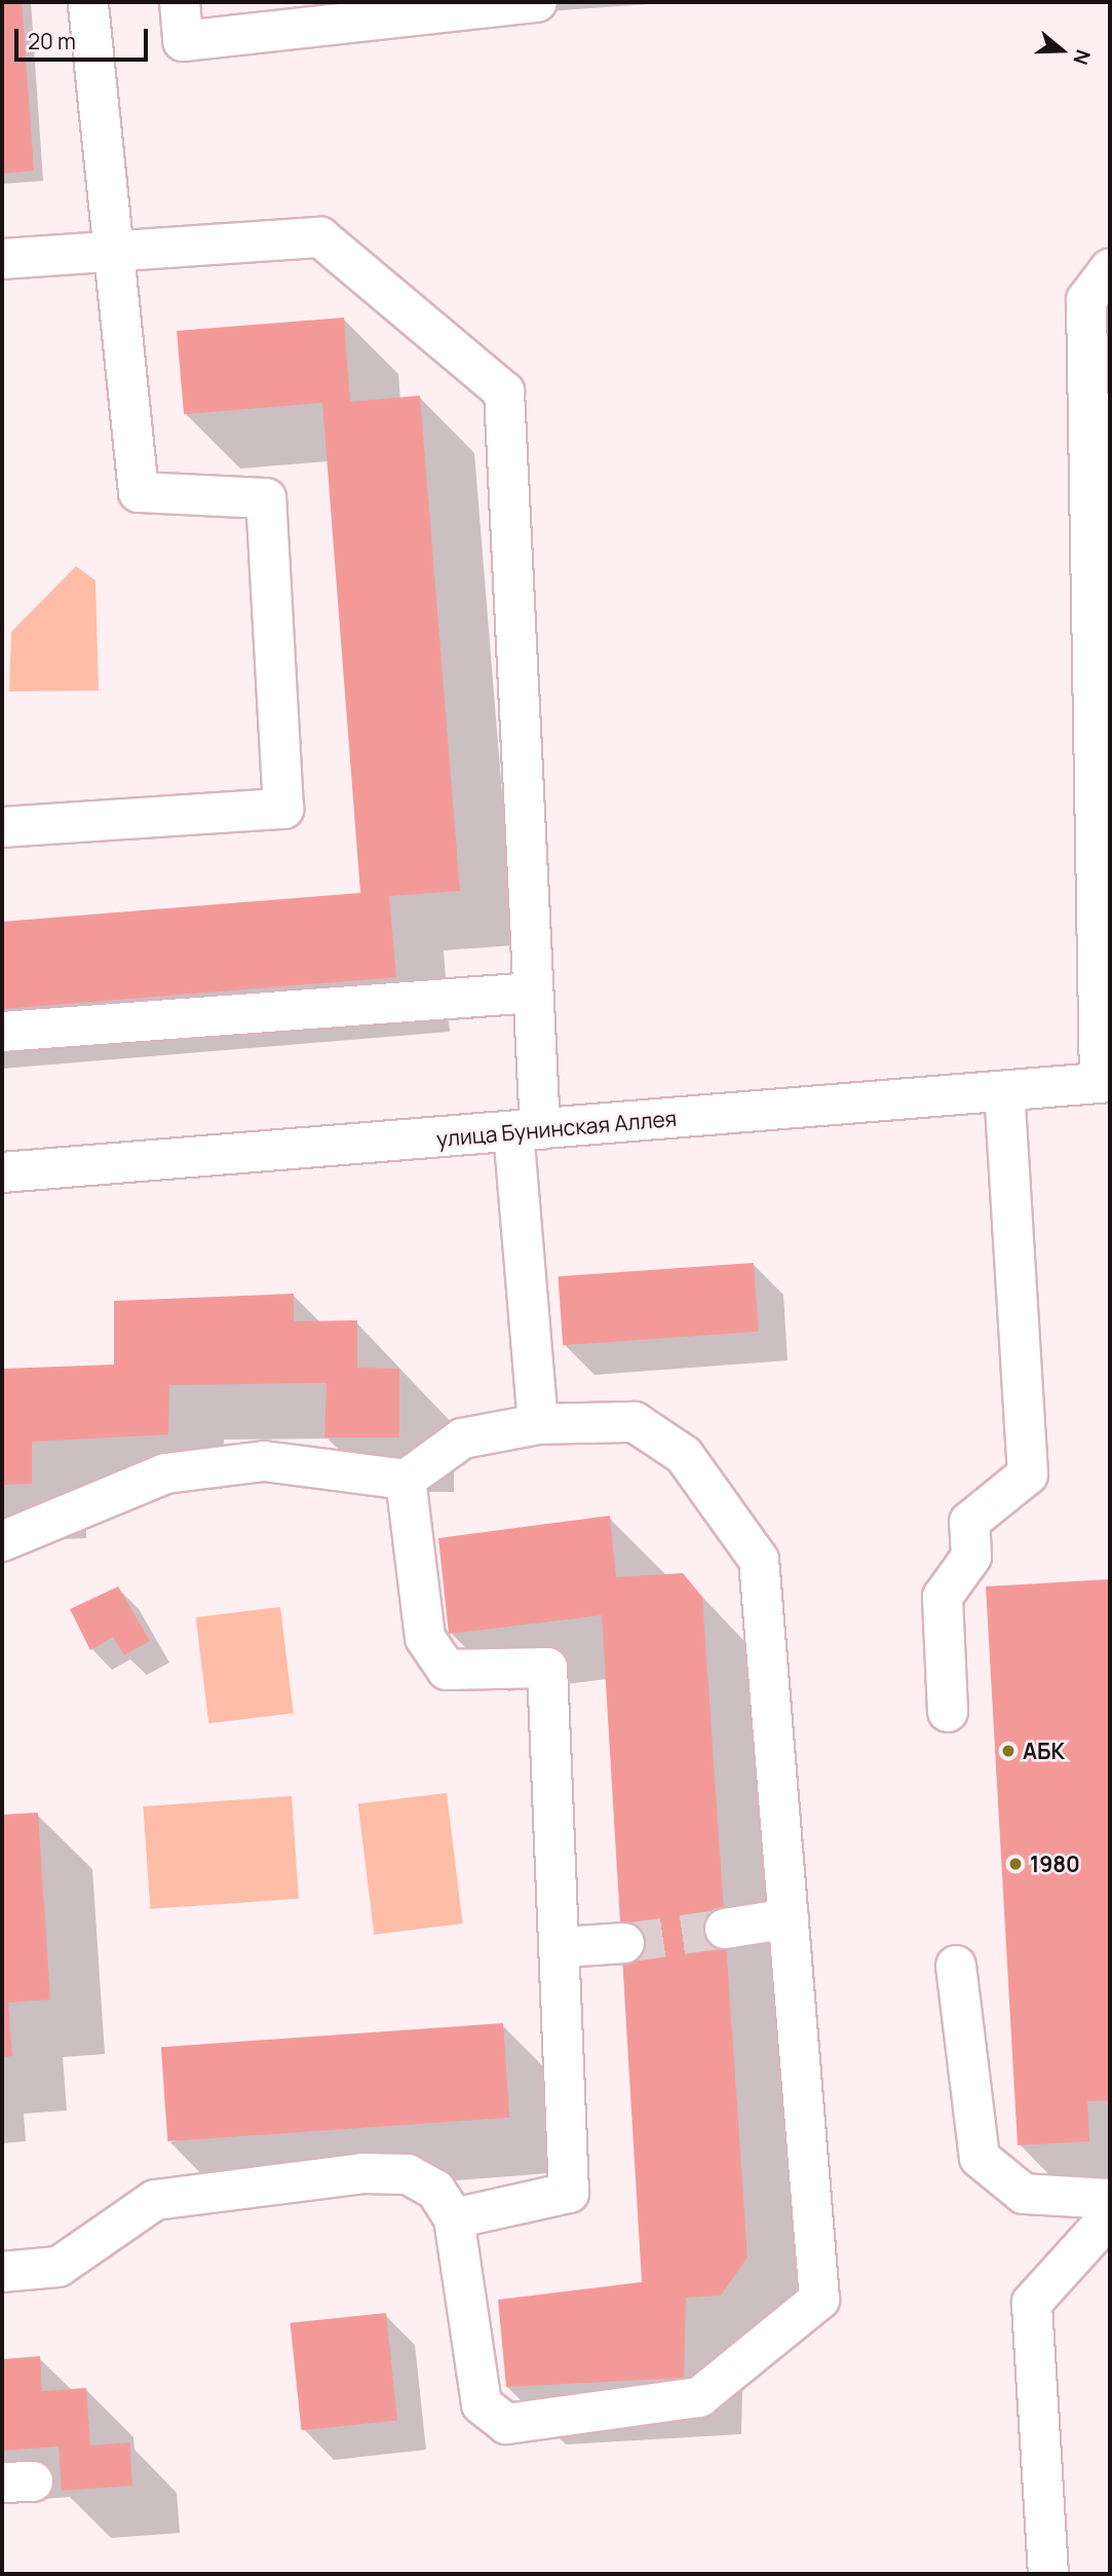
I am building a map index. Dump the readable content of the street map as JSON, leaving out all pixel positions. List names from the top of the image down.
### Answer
{
  "streets": {
    "street": ["улица Бунинская Аллея"]
  },
  "places": ["АБК", "1980"],
  "scale_bar": "20 m",
  "north": "right"
}
